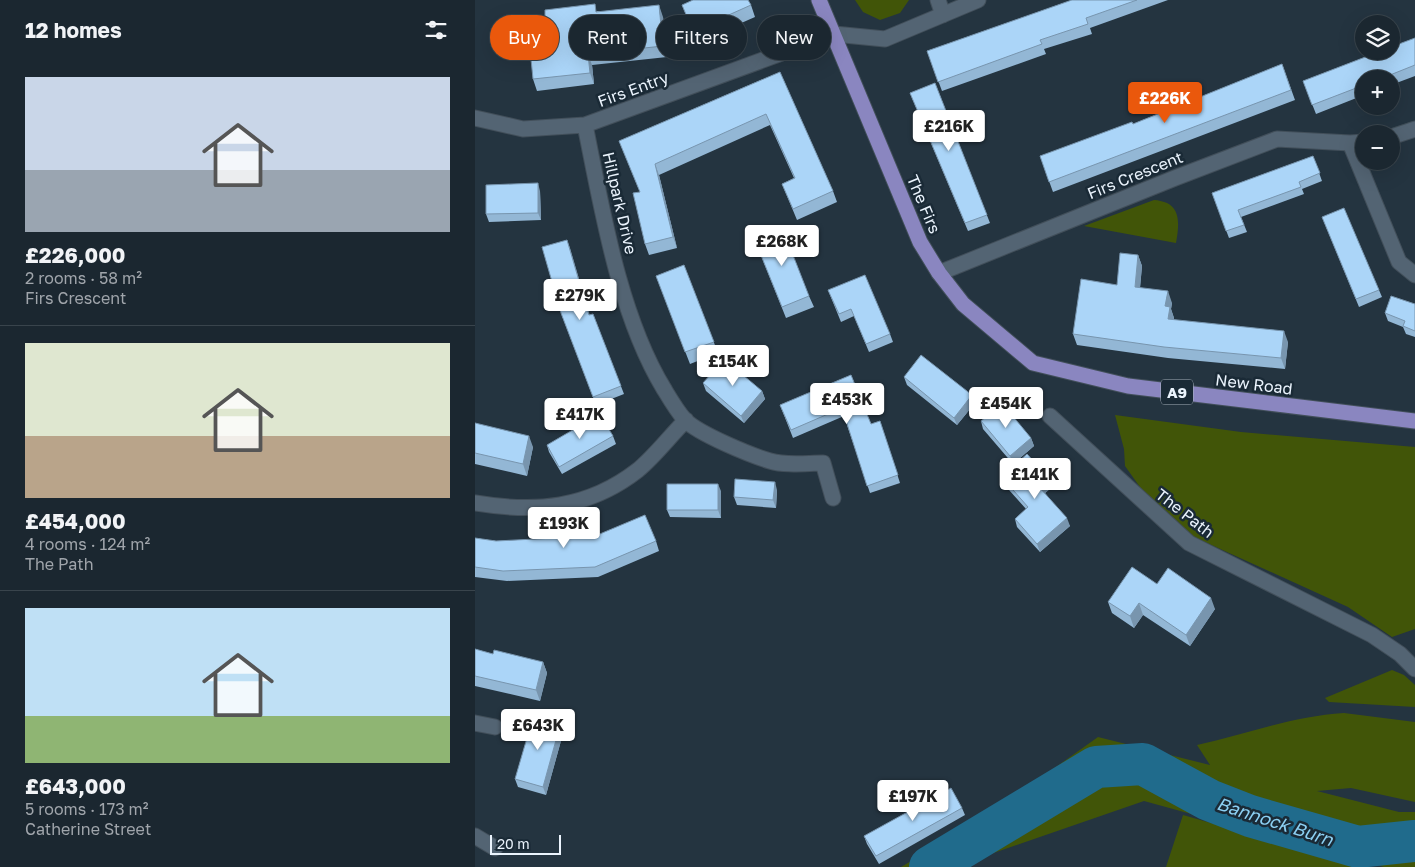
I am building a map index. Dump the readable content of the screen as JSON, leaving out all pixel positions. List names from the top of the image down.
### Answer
{
  "streets": {
    "main road": ["The Firs", "New Road", "A9"],
    "street": [
      "Firs Entry",
      "Firs Crescent",
      "Hillpark Drive",
      "The Path"
    ]
  },
  "crossings": [
    ["Firs Entry", "Hillpark Drive"],
    ["Firs Entry", "The Firs"],
    ["Firs Crescent", "The Firs"],
    ["The Firs", "New Road"]
  ],
  "water": ["Bannock Burn"],
  "scale_bar": "20 m",
  "page": {
    "heading": "12 homes",
    "map_buttons": ["+", "−"],
    "chip": [
      "Buy",
      "Rent",
      "Filters",
      "New"
    ],
    "list": [
      {
        "name": "£226,000",
        "note": "2 rooms · 58 m² · Firs Crescent"
      },
      {
        "name": "£454,000",
        "note": "4 rooms · 124 m² · The Path"
      },
      {
        "name": "£643,000",
        "note": "5 rooms · 173 m² · Catherine Street"
      }
    ],
    "price": [
      "£226K",
      "£216K",
      "£268K",
      "£279K",
      "£154K",
      "£453K",
      "£454K",
      "£417K",
      "£141K",
      "£193K",
      "£643K",
      "£197K"
    ],
    "scale": "20 m"
  }
}
